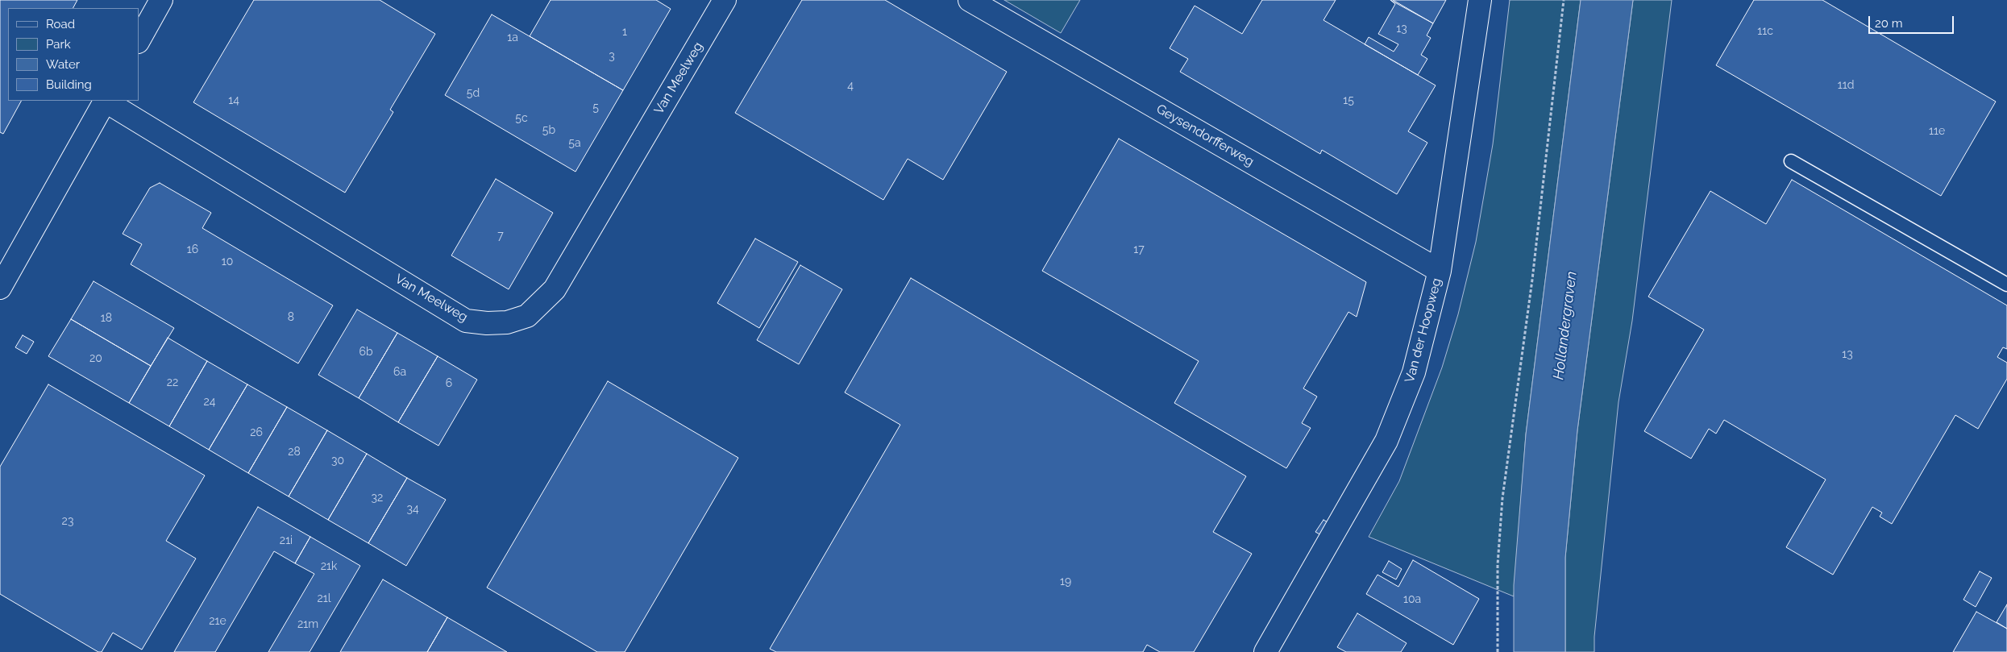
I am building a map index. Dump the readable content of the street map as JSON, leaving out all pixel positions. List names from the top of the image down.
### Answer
{
  "streets": {
    "street": ["Van Meelweg", "Geysendorfferweg", "Van der Hoopweg"]
  },
  "crossings": [
    ["Geysendorfferweg", "Van der Hoopweg"]
  ],
  "water": ["Hollandergraven"],
  "house_numbers": [
    "13",
    "11c",
    "1",
    "1a",
    "3",
    "11d",
    "4",
    "5d",
    "14",
    "15",
    "5",
    "5c",
    "5b",
    "11e",
    "5a",
    "7",
    "16",
    "17",
    "10",
    "8",
    "18",
    "6b",
    "13",
    "20",
    "6a",
    "22",
    "6",
    "24",
    "26",
    "28",
    "30",
    "32",
    "34",
    "23",
    "21i",
    "21k",
    "19",
    "21l",
    "10a",
    "21e",
    "21m"
  ],
  "legend": [
    "Road",
    "Park",
    "Water",
    "Building"
  ],
  "scale_bar": "20 m"
}
